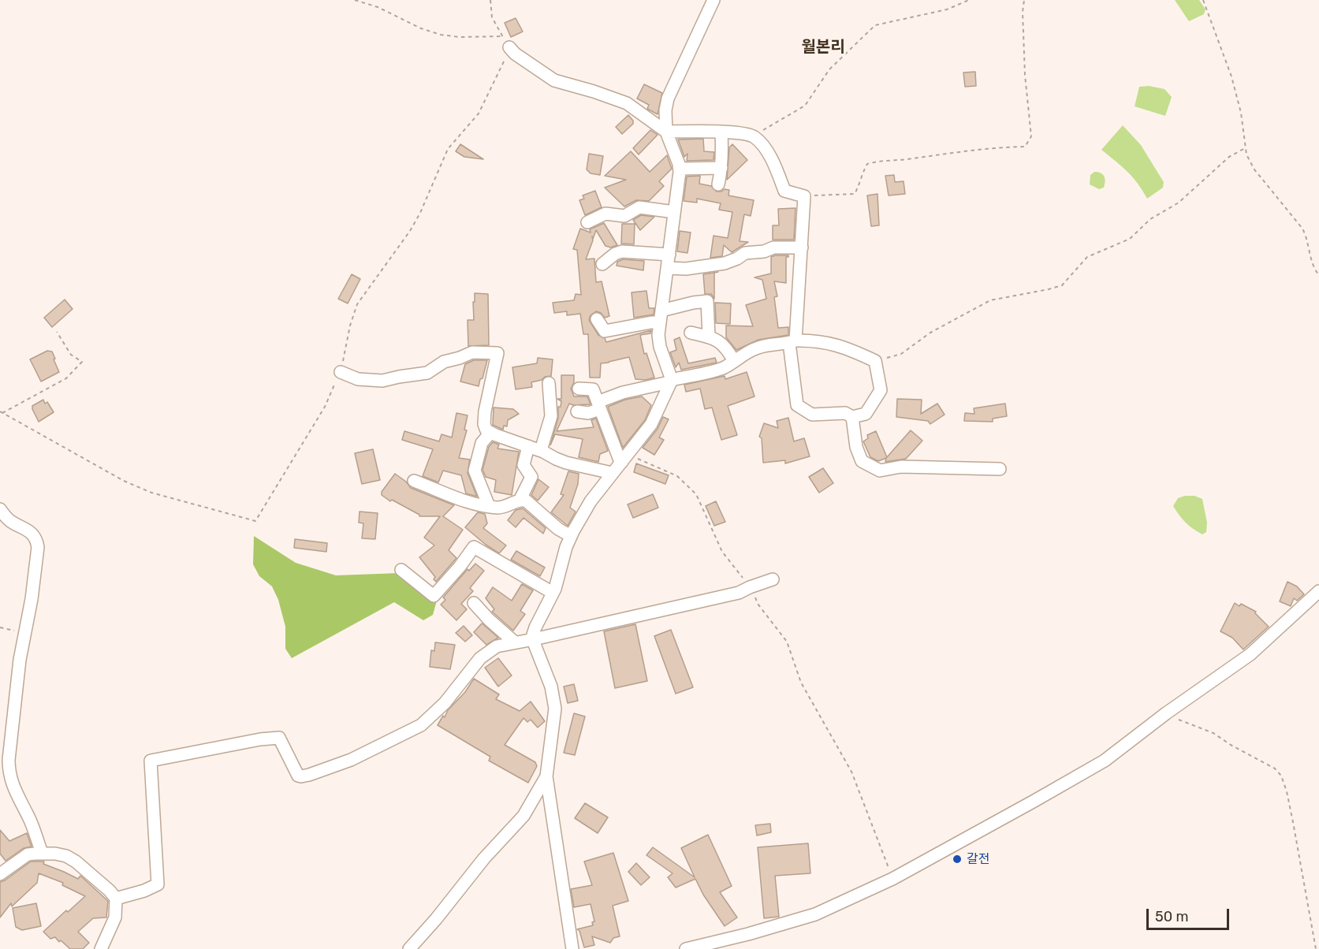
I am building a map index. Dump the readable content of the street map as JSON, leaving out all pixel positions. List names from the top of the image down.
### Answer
{
  "districts": ["월본리"],
  "places": ["갈전"],
  "scale_bar": "50 m"
}
